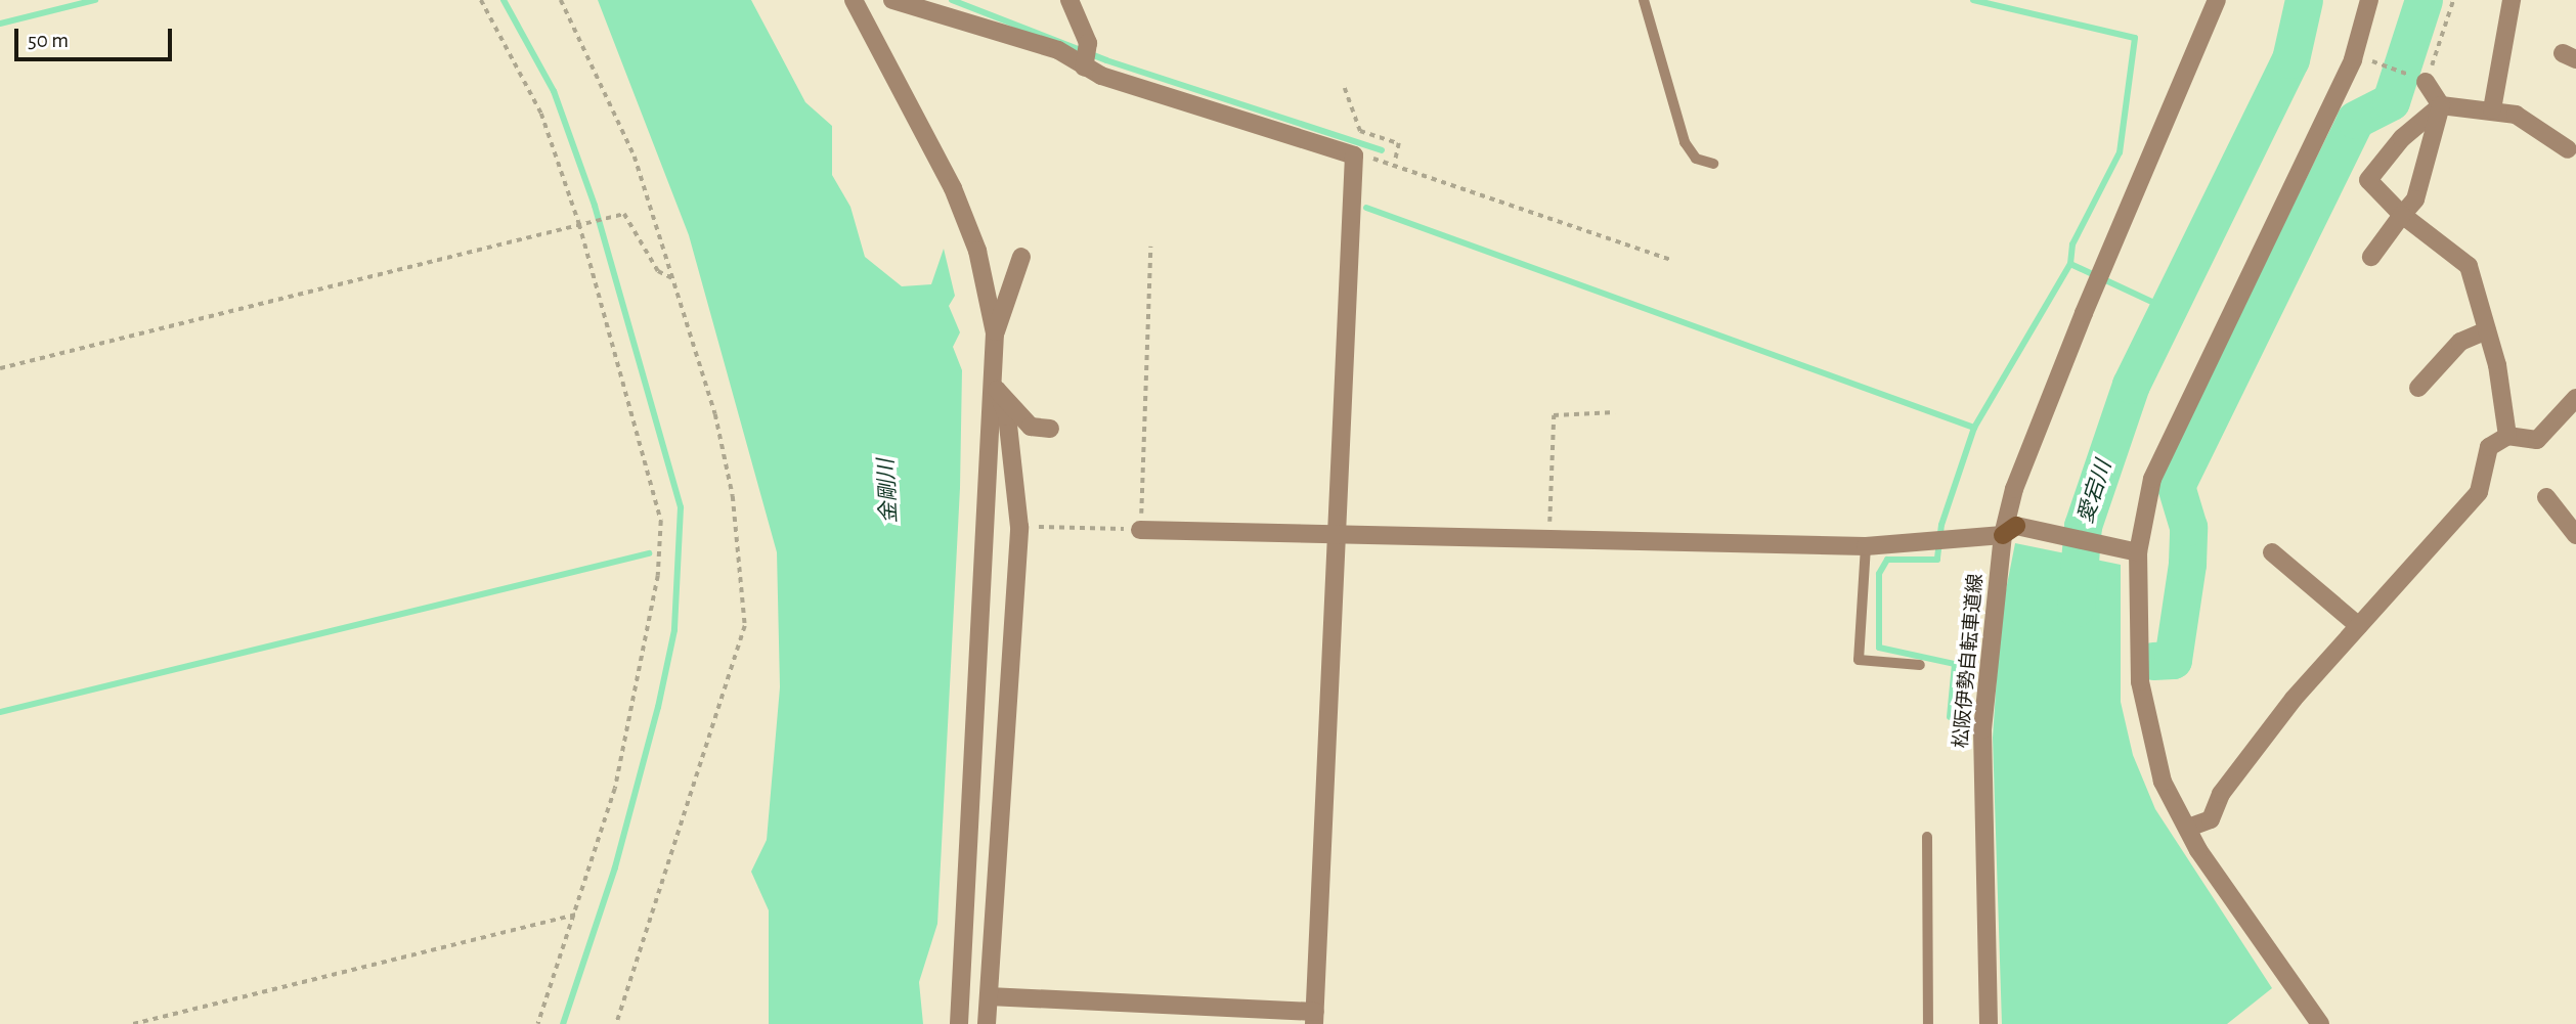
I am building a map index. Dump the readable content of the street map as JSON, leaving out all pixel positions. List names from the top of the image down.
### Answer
{
  "streets": {
    "street": ["松阪伊勢自転車道線"]
  },
  "water": ["金剛川", "愛宕川"],
  "scale_bar": "50 m"
}
